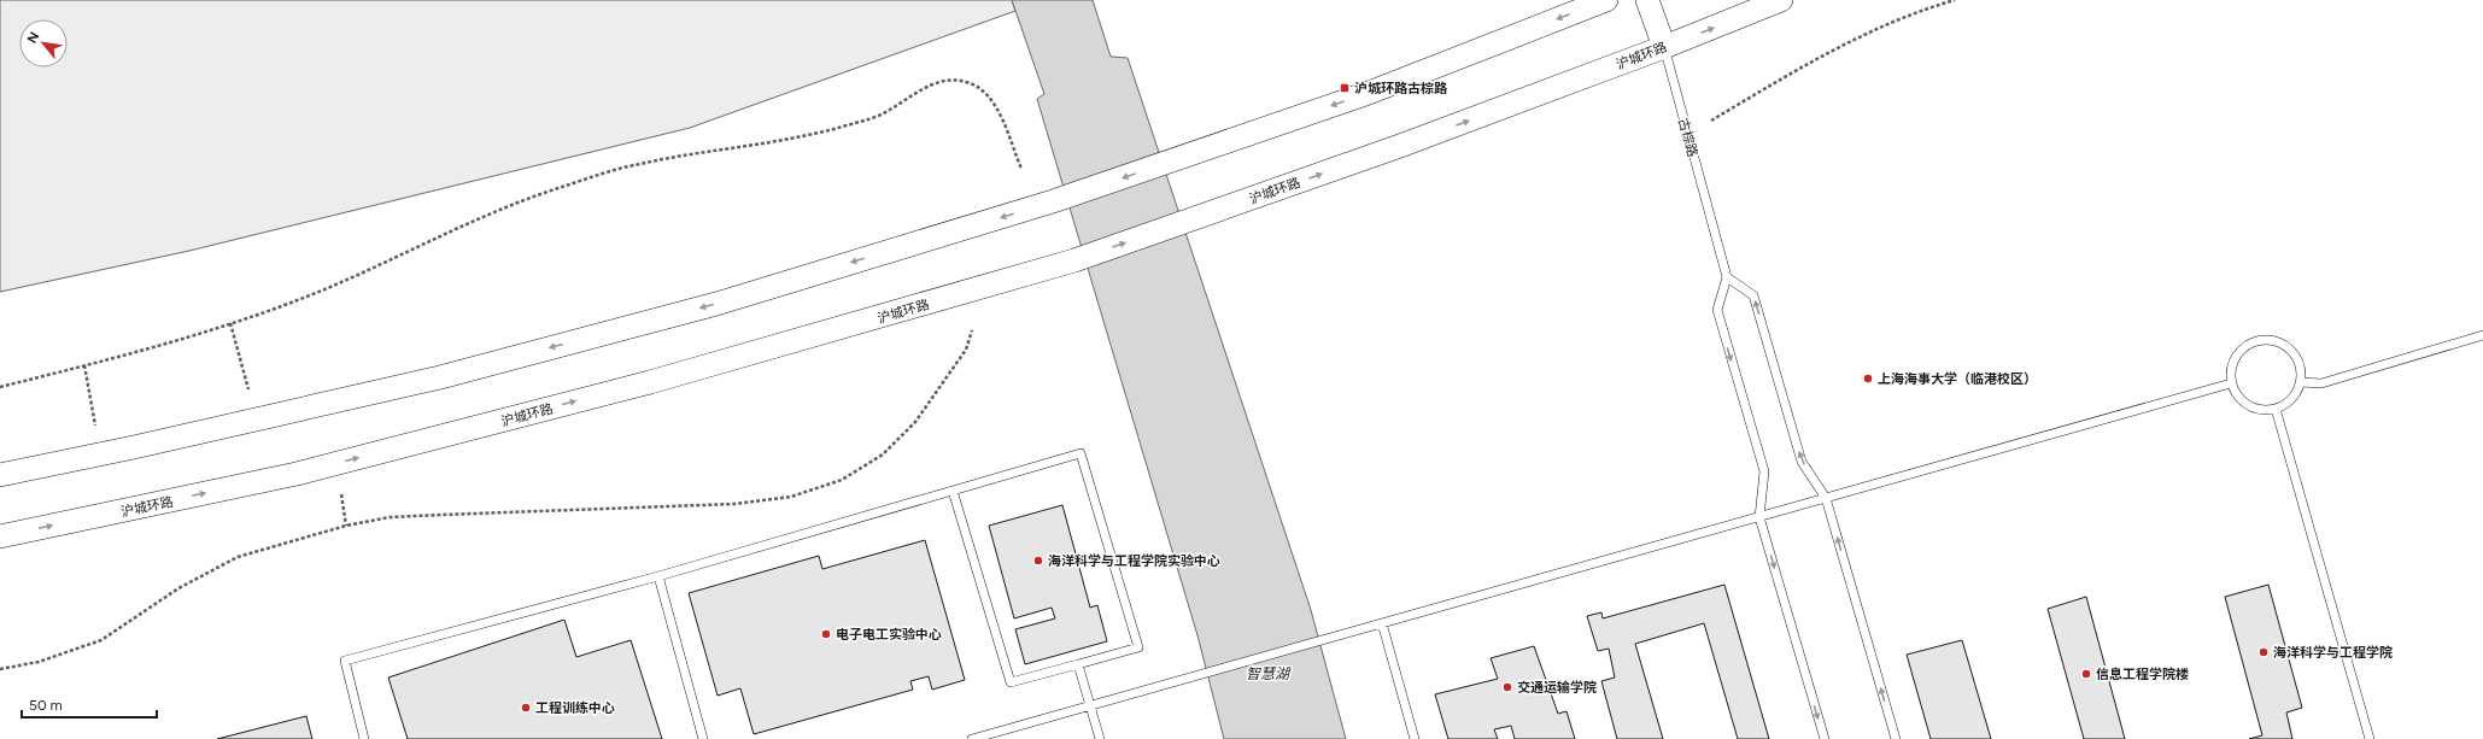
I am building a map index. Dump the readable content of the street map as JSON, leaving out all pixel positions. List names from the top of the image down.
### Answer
{
  "streets": {
    "main road": ["沪城环路", "古棕路"]
  },
  "crossings": [
    ["沪城环路", "古棕路"]
  ],
  "water": ["智慧湖"],
  "places": {
    "transit": ["沪城环路古棕路"],
    "other": [
      "上海海事大学（临港校区）",
      "海洋科学与工程学院实验中心",
      "电子电工实验中心",
      "海洋科学与工程学院",
      "信息工程学院楼",
      "交通运输学院",
      "工程训练中心"
    ]
  },
  "scale_bar": "50 m",
  "north": "top left"
}
